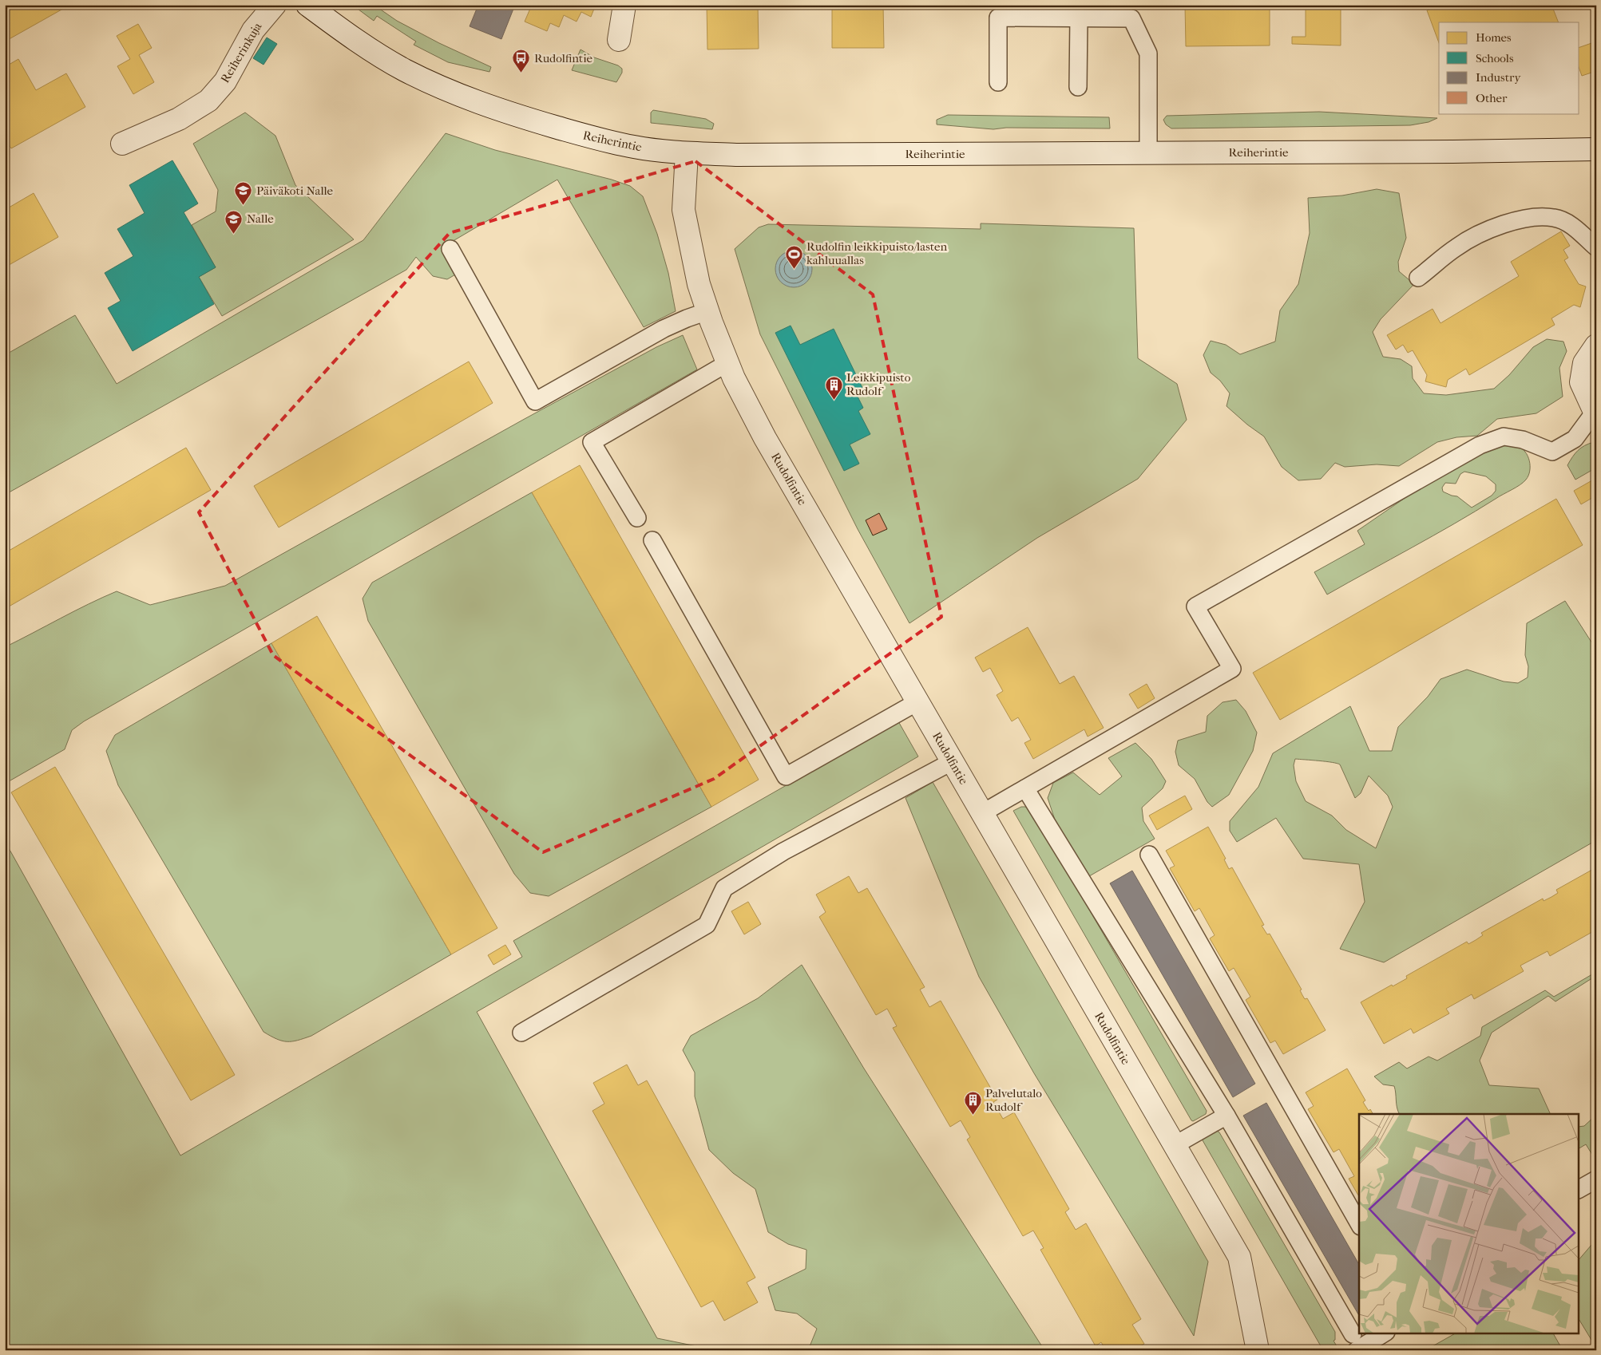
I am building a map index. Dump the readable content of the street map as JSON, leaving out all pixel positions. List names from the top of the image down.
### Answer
{
  "streets": {
    "street": ["Reiherinkuja", "Reiherintie", "Rudolfintie"]
  },
  "crossings": [
    ["Reiherintie", "Rudolfintie"]
  ],
  "places": {
    "bus stop": ["Rudolfintie"],
    "school or university": ["Päiväkoti Nalle", "Nalle"],
    "sports": ["Rudolfin leikkipuisto/lasten kahluuallas"],
    "building": ["Leikkipuisto Rudolf", "Palvelutalo Rudolf"]
  },
  "legend": [
    "Homes",
    "Schools",
    "Industry",
    "Other"
  ]
}
